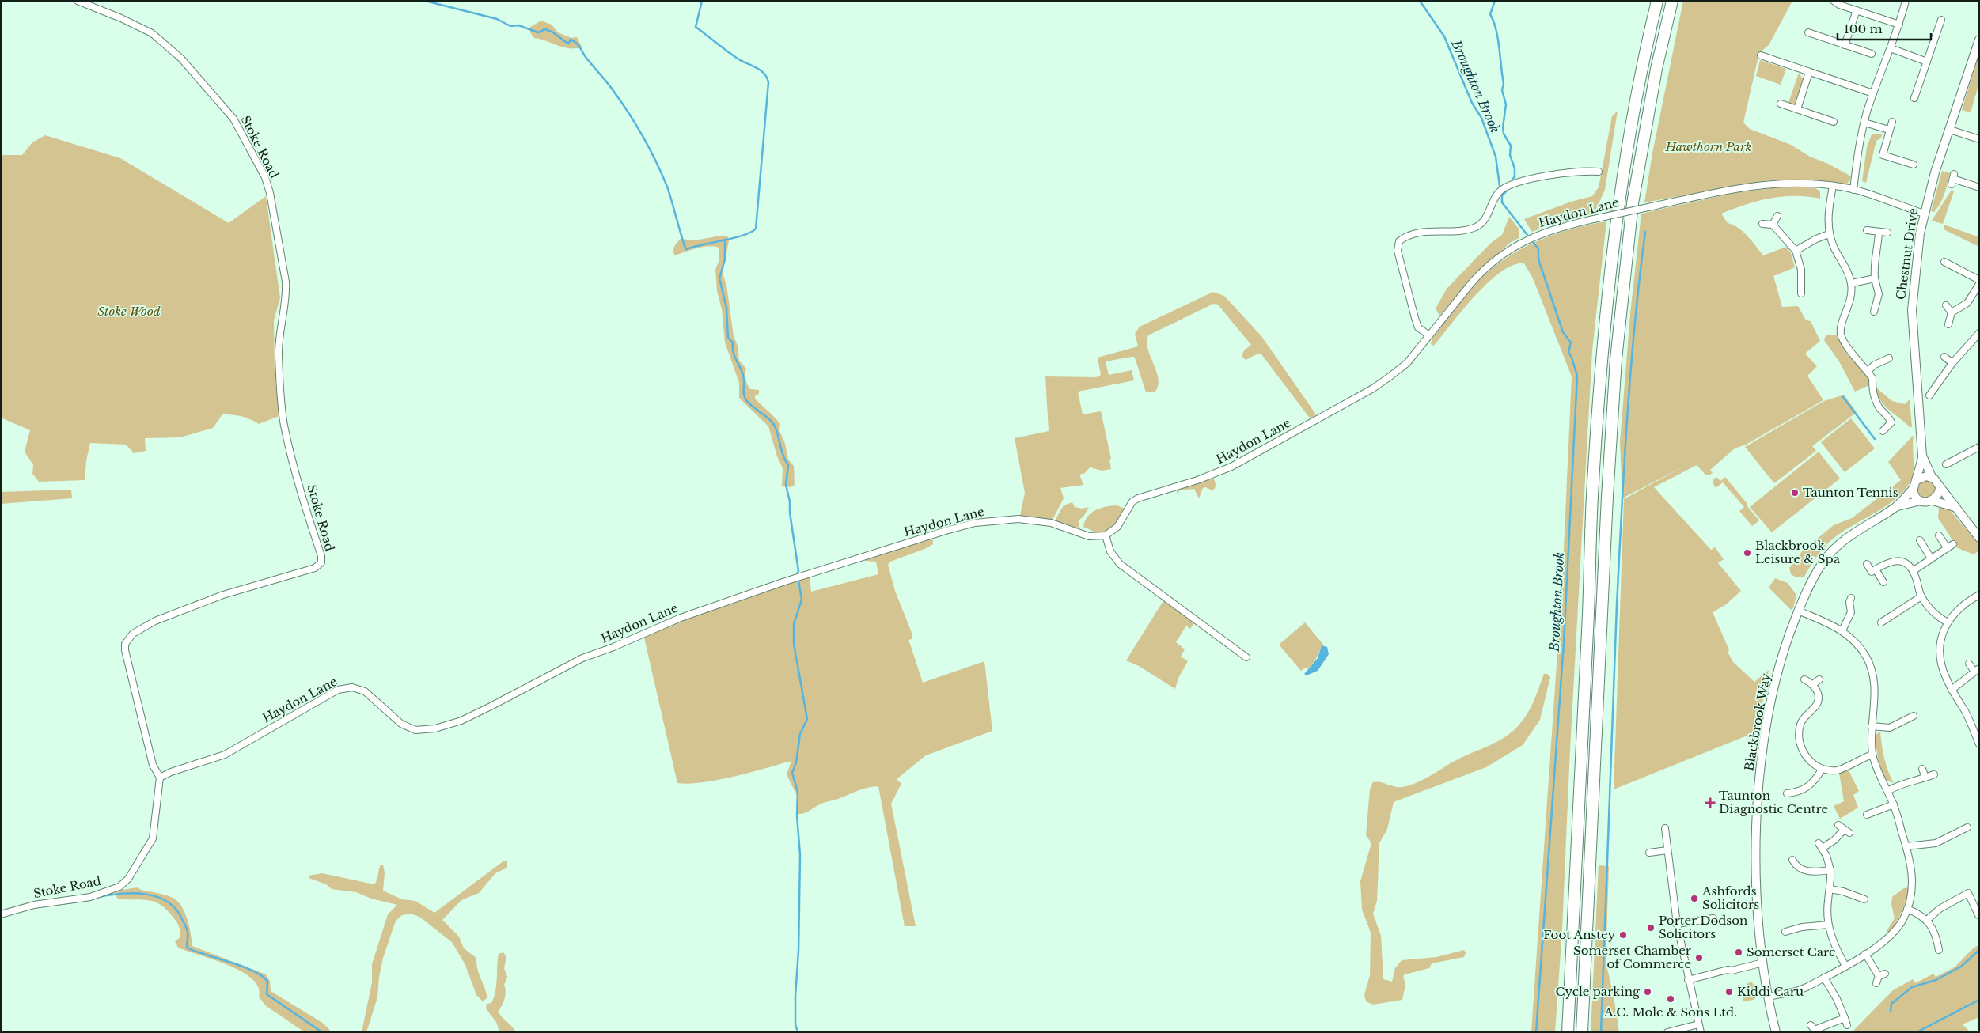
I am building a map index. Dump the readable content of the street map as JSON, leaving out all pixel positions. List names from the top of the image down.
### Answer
{
  "streets": {
    "street": [
      "Stoke Road",
      "Haydon Lane",
      "Chestnut Drive",
      "Blackbrook Way"
    ]
  },
  "crossings": [
    ["Stoke Road", "Haydon Lane"],
    ["Haydon Lane", "Chestnut Drive"],
    ["Chestnut Drive", "Blackbrook Way"]
  ],
  "water": ["Broughton Brook"],
  "parks": ["Hawthorn Park", "Stoke Wood"],
  "places": {
    "other": [
      "Taunton Tennis",
      "Blackbrook Leisure & Spa",
      "Ashfords Solicitors",
      "Porter Dodson Solicitors",
      "Foot Anstey",
      "Somerset Care",
      "Somerset Chamber of Commerce",
      "Cycle parking",
      "Kiddi Caru",
      "A.C. Mole & Sons Ltd."
    ],
    "health": ["Taunton Diagnostic Centre"]
  },
  "scale_bar": "100 m"
}
